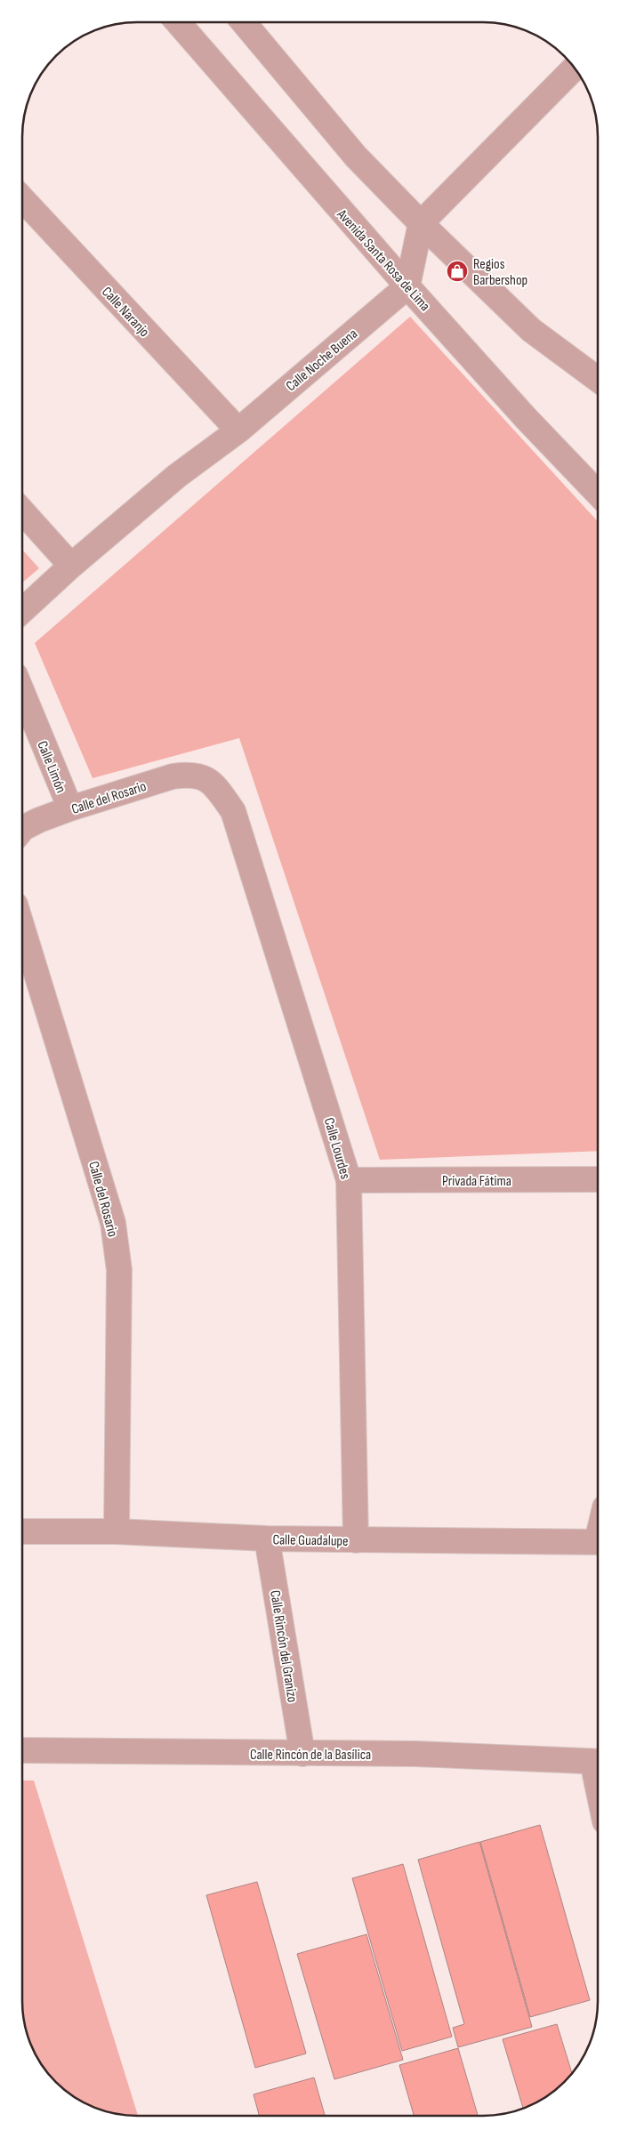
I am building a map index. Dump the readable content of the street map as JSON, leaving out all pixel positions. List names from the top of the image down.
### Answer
{
  "streets": {
    "street": [
      "Avenida Santa Rosa de Lima",
      "Calle Naranjo",
      "Calle Noche Buena",
      "Calle Limón",
      "Calle del Rosario",
      "Calle Lourdes",
      "Privada Fátima",
      "Calle Guadalupe",
      "Calle Rincón del Granizo",
      "Calle Rincón de la Basílica"
    ]
  },
  "crossings": [
    ["Avenida Santa Rosa de Lima", "Calle Noche Buena"],
    ["Calle Naranjo", "Calle Noche Buena"],
    ["Calle Limón", "Calle del Rosario"],
    ["Calle del Rosario", "Calle Lourdes"],
    ["Calle del Rosario", "Calle Guadalupe"],
    ["Calle Lourdes", "Privada Fátima"],
    ["Calle Lourdes", "Calle Guadalupe"],
    ["Calle Guadalupe", "Calle Rincón del Granizo"],
    ["Calle Rincón del Granizo", "Calle Rincón de la Basílica"]
  ],
  "places": {
    "shop": ["Regios Barbershop"]
  }
}
